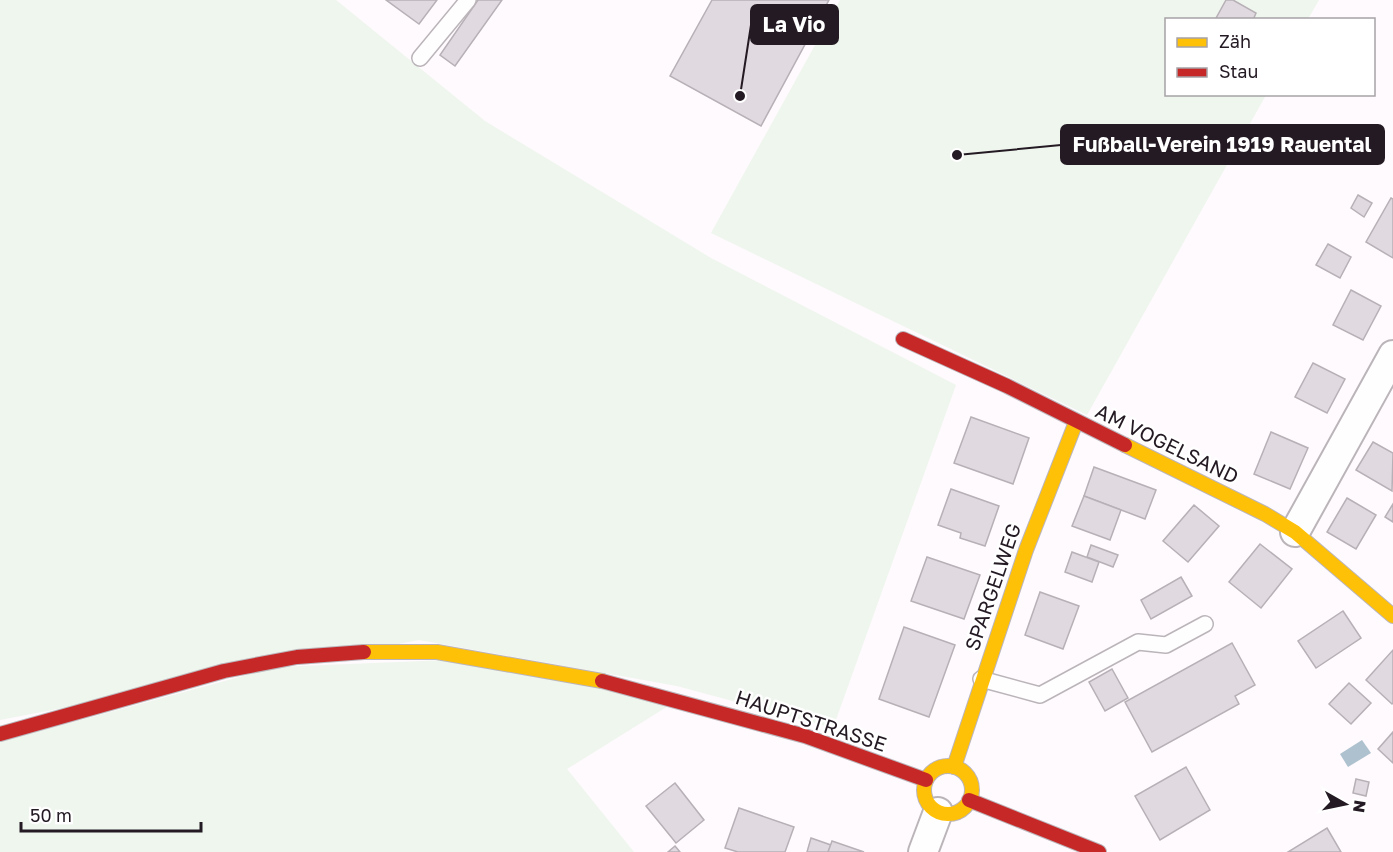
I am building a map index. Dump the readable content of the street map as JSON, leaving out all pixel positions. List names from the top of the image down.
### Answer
{
  "streets": {
    "street": ["AM VOGELSAND", "SPARGELWEG", "HAUPTSTRASSE"]
  },
  "crossings": [
    ["AM VOGELSAND", "SPARGELWEG"],
    ["SPARGELWEG", "HAUPTSTRASSE"]
  ],
  "places": ["La Vio", "Fußball-Verein 1919 Rauental"],
  "legend": ["Zäh", "Stau"],
  "scale_bar": "50 m",
  "north": "right"
}
